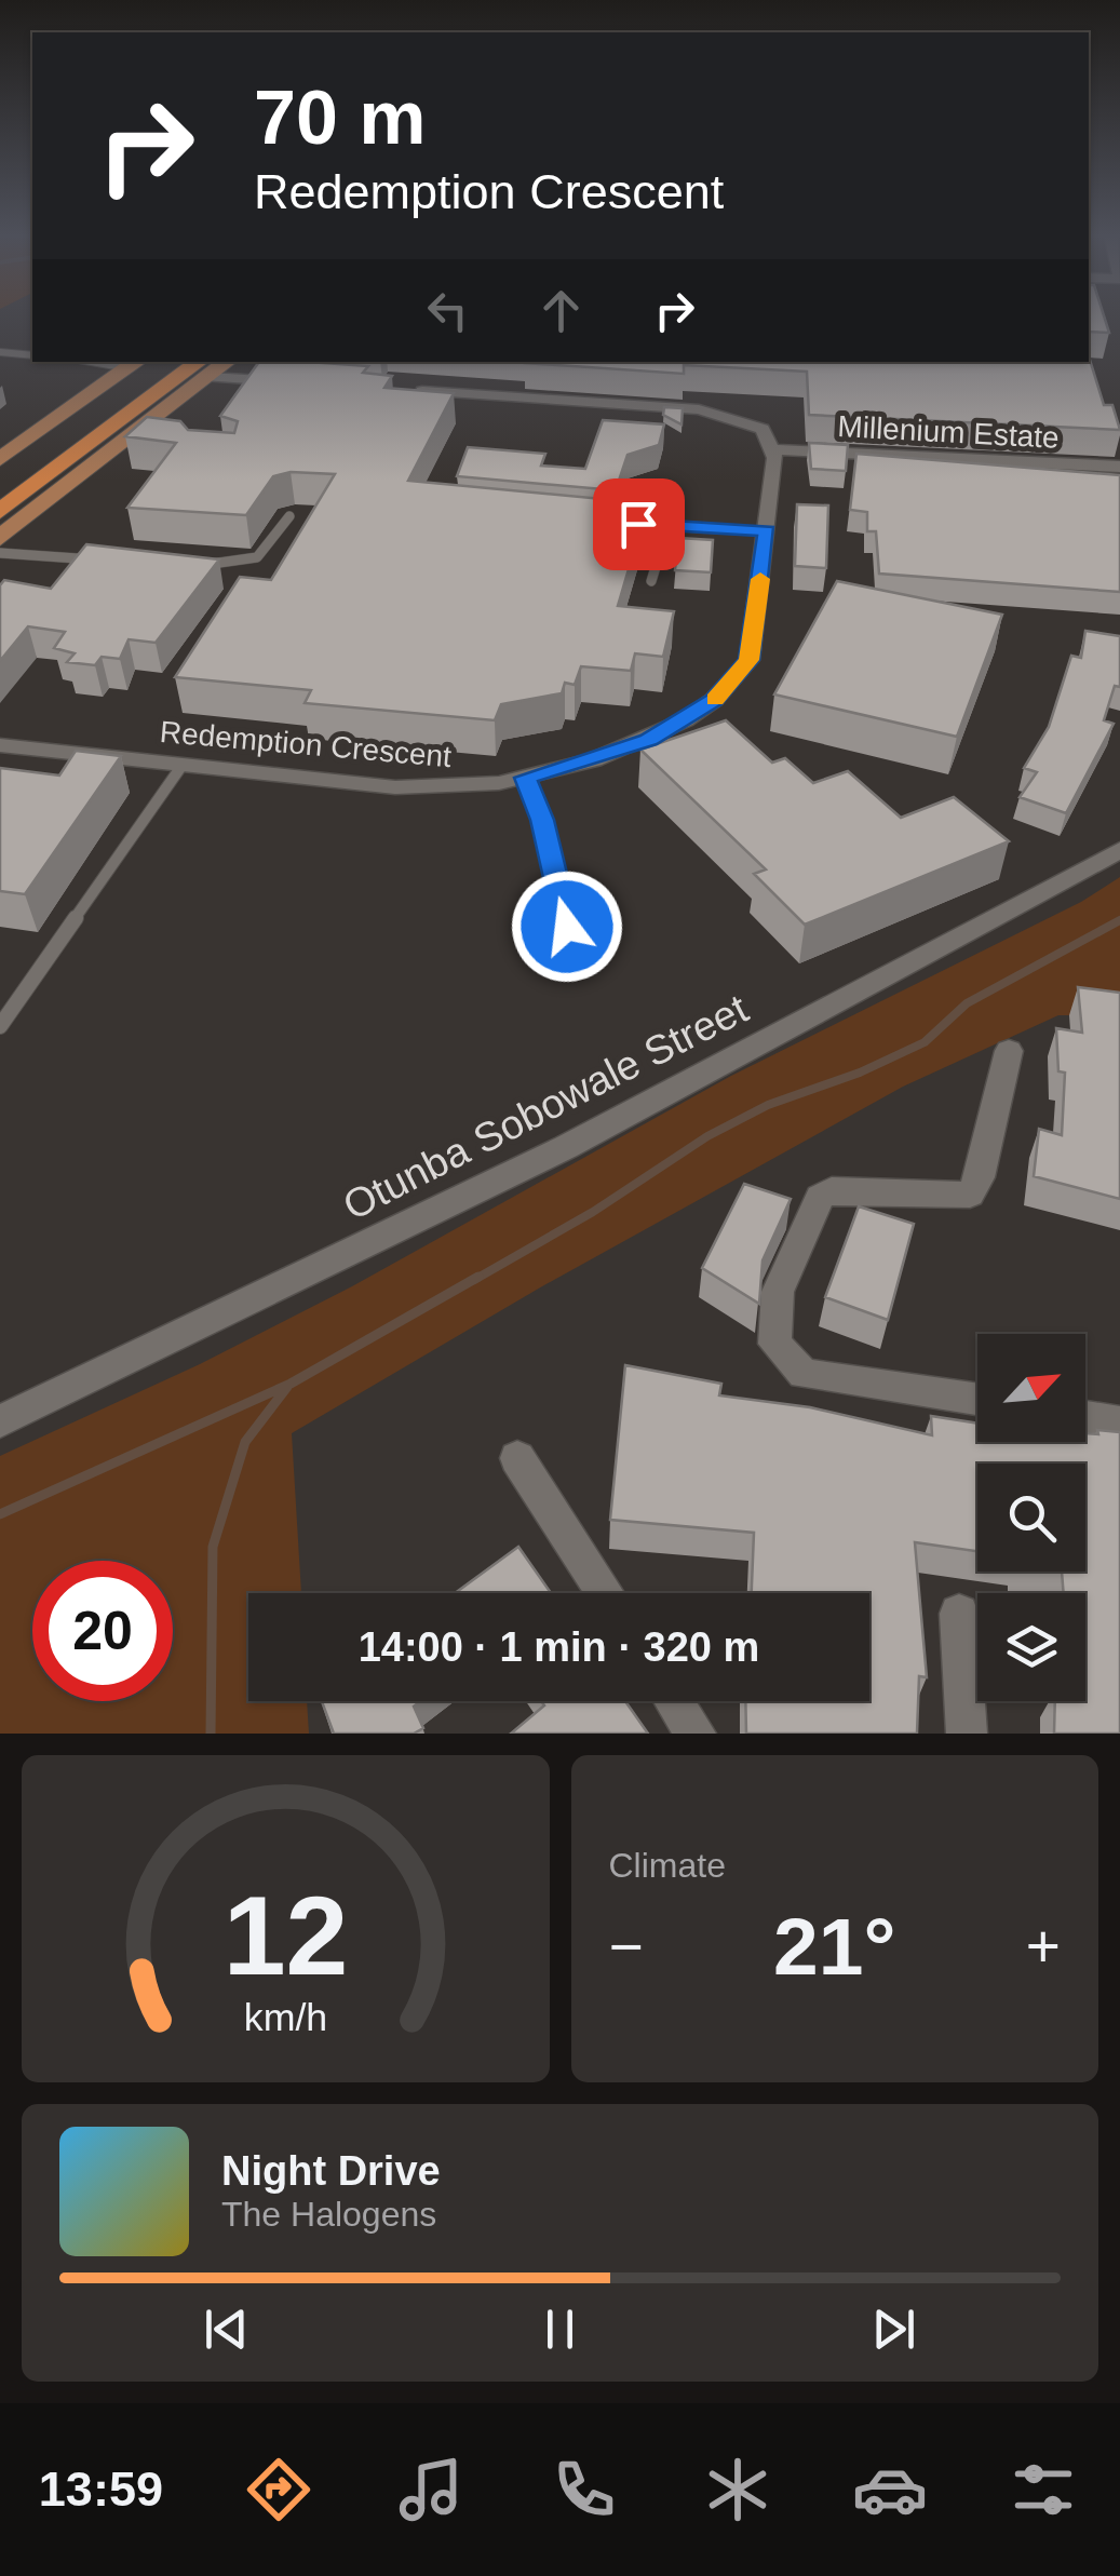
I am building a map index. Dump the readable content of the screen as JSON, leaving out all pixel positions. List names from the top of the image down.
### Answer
{
  "streets": {
    "street": ["Millenium Estate", "Redemption Crescent", "Otunba Sobowale Street"]
  },
  "crossings": [
    ["Millenium Estate", "Redemption Crescent"]
  ],
  "north": "top right",
  "page": {
    "turn": ["70 m", "Redemption Crescent"],
    "limit": "20",
    "trip": "14:00 · 1 min · 320 m",
    "tile": "Climate",
    "heat": ["−", "21°", "+"],
    "song": ["Night Drive", "The Halogens"],
    "tabs": "13:59",
    "gauge": ["12", "km/h"]
  }
}
